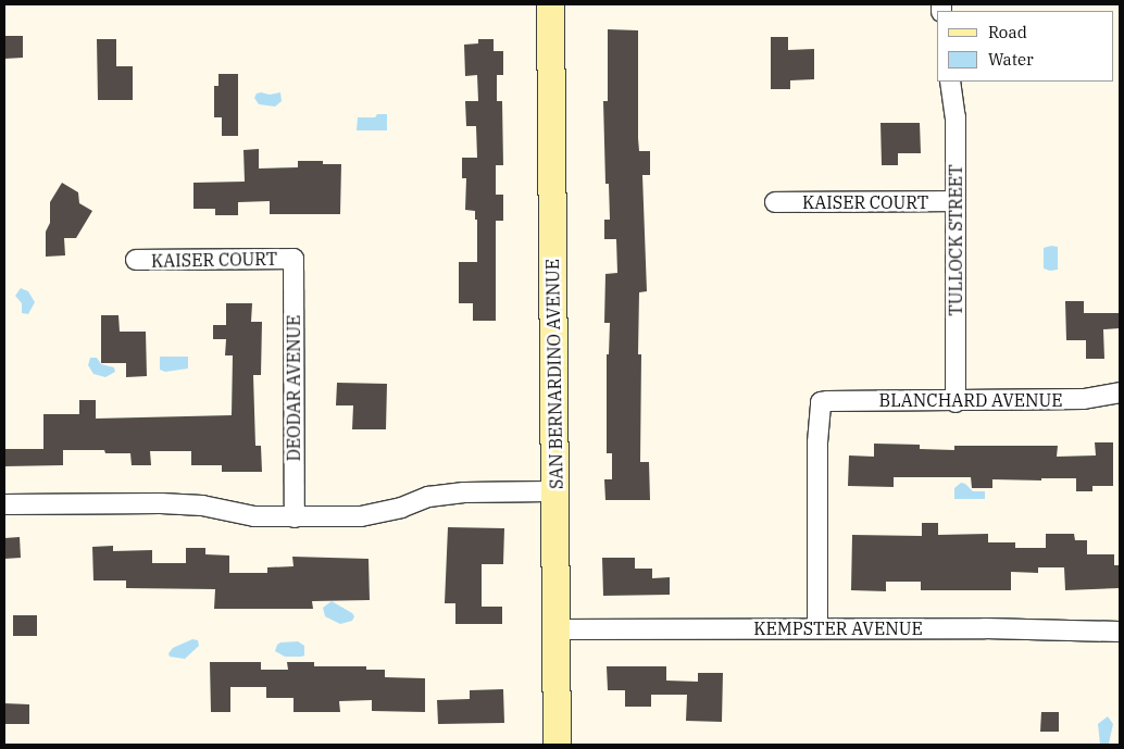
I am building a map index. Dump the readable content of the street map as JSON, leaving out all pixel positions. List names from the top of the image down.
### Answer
{
  "streets": {
    "main road": ["SAN BERNARDINO AVENUE"],
    "street": [
      "KAISER COURT",
      "TULLOCK STREET",
      "DEODAR AVENUE",
      "BLANCHARD AVENUE",
      "KEMPSTER AVENUE"
    ]
  },
  "crossings": [
    ["KAISER COURT", "TULLOCK STREET"],
    ["KAISER COURT", "DEODAR AVENUE"],
    ["TULLOCK STREET", "BLANCHARD AVENUE"],
    ["SAN BERNARDINO AVENUE", "KEMPSTER AVENUE"],
    ["BLANCHARD AVENUE", "KEMPSTER AVENUE"]
  ],
  "legend": ["Road", "Water"]
}
